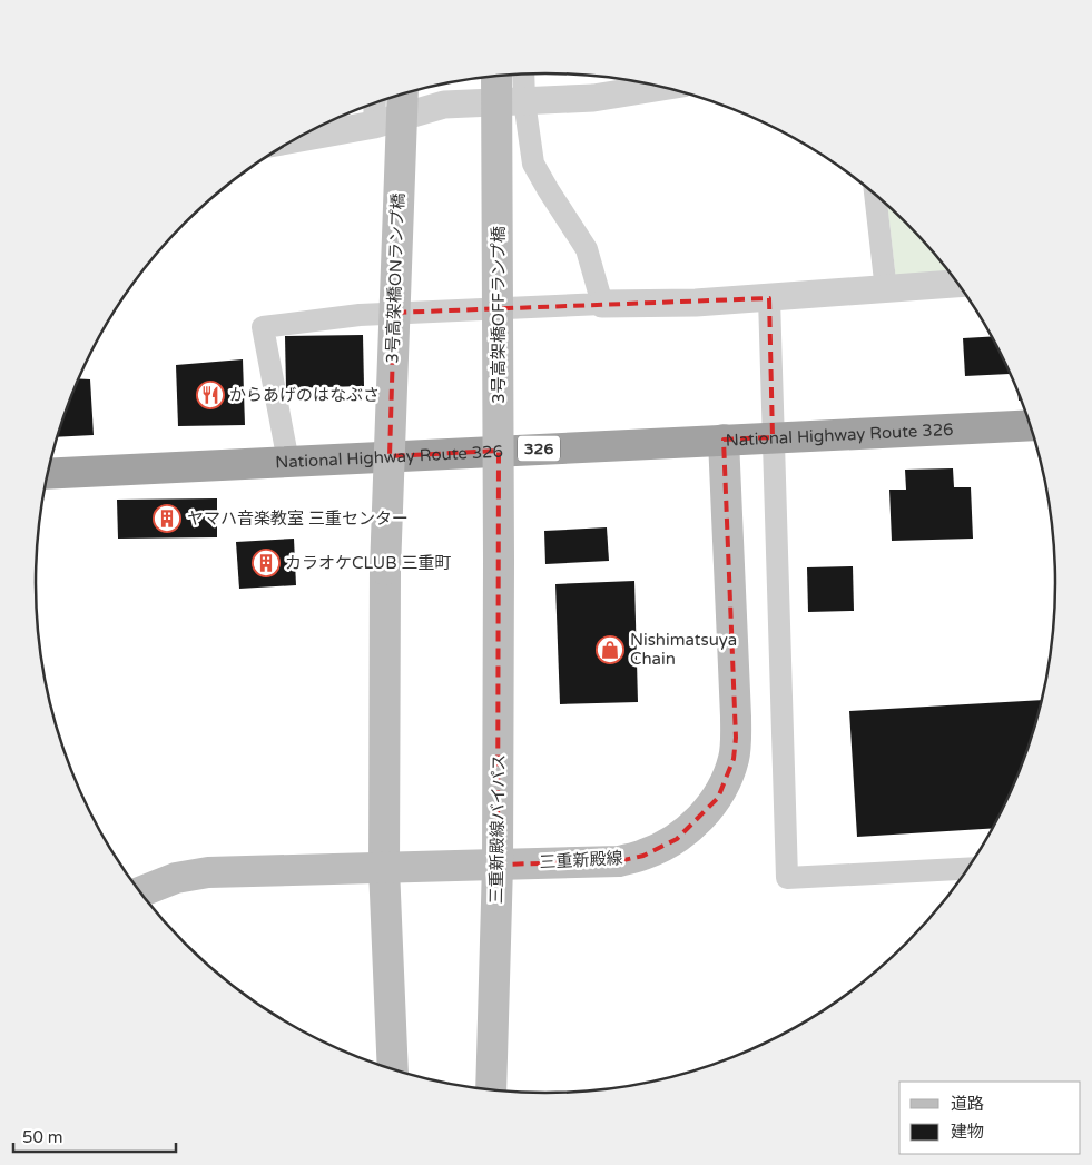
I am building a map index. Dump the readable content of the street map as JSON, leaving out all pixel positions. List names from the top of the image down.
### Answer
{
  "streets": {
    "highway": ["National Highway Route 326", "326"],
    "main road": [
      "3号高架橋ONランプ橋",
      "3号高架橋OFFランプ橋",
      "三重新殿線バイパス",
      "三重新殿線"
    ]
  },
  "crossings": [
    ["3号高架橋ONランプ橋", "三重新殿線"],
    ["3号高架橋OFFランプ橋", "三重新殿線バイパス"],
    ["National Highway Route 326", "三重新殿線"],
    ["三重新殿線バイパス", "三重新殿線"]
  ],
  "places": {
    "restaurant": ["からあげのはなぶさ"],
    "building": ["ヤマハ音楽教室 三重センター", "カラオケCLUB 三重町"],
    "shop": ["Nishimatsuya Chain"]
  },
  "legend": ["道路", "建物"],
  "scale_bar": "50 m"
}
